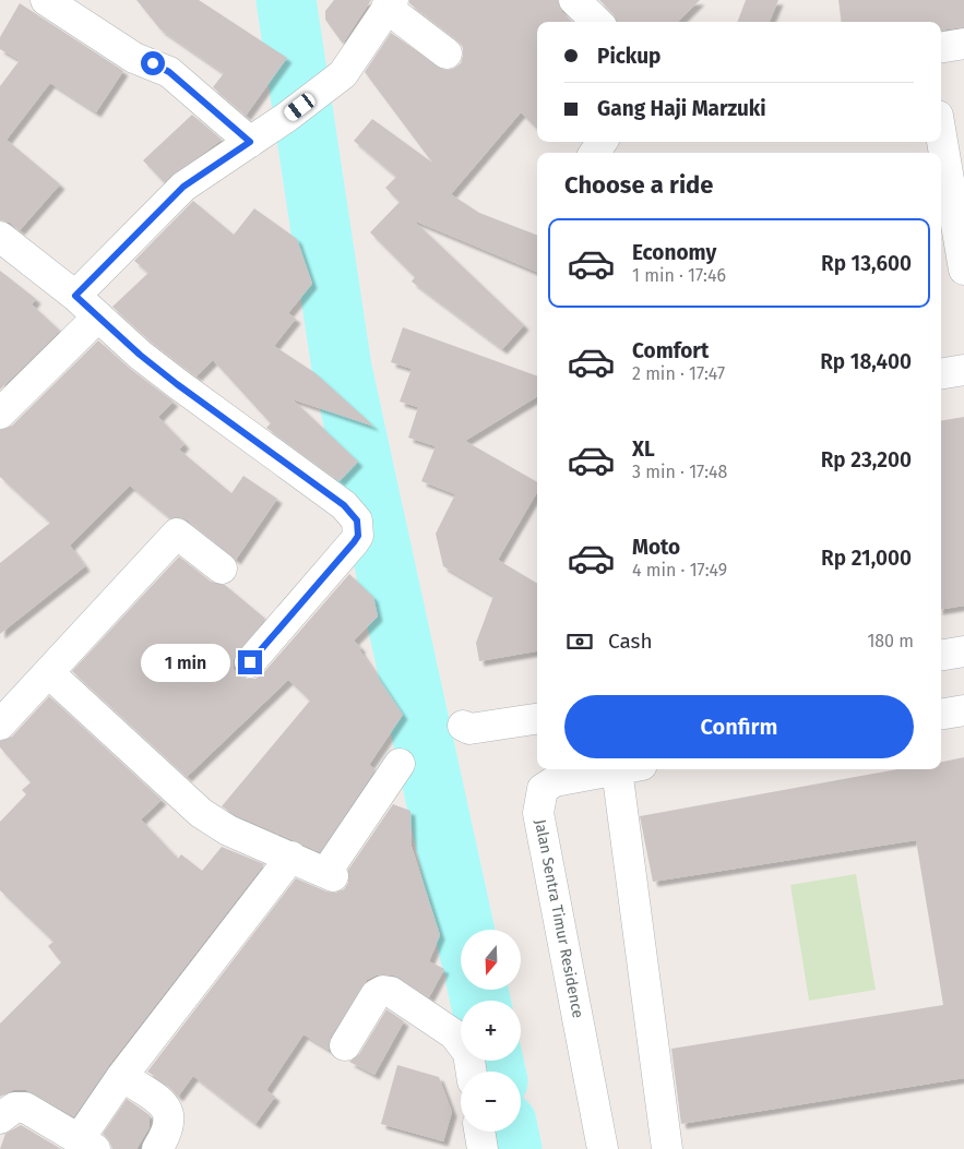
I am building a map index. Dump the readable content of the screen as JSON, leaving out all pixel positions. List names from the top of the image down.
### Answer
{
  "streets": {
    "street": ["Jalan Sentra Timur Residence"]
  },
  "north": "bottom",
  "page": {
    "banner": ["Pickup", "Gang Haji Marzuki"],
    "heading": "Choose a ride",
    "list": [
      {
        "name": "Economy",
        "note": "1 min · 17:46",
        "value": "Rp 13,600"
      },
      {
        "name": "Comfort",
        "note": "2 min · 17:47",
        "value": "Rp 18,400"
      },
      {
        "name": "XL",
        "note": "3 min · 17:48",
        "value": "Rp 23,200"
      },
      {
        "name": "Moto",
        "note": "4 min · 17:49",
        "value": "Rp 21,000"
      }
    ],
    "pay": ["Cash", "180 m"],
    "bubble": "1 min",
    "buttons": "Confirm",
    "map_buttons": ["+", "−"]
  }
}
